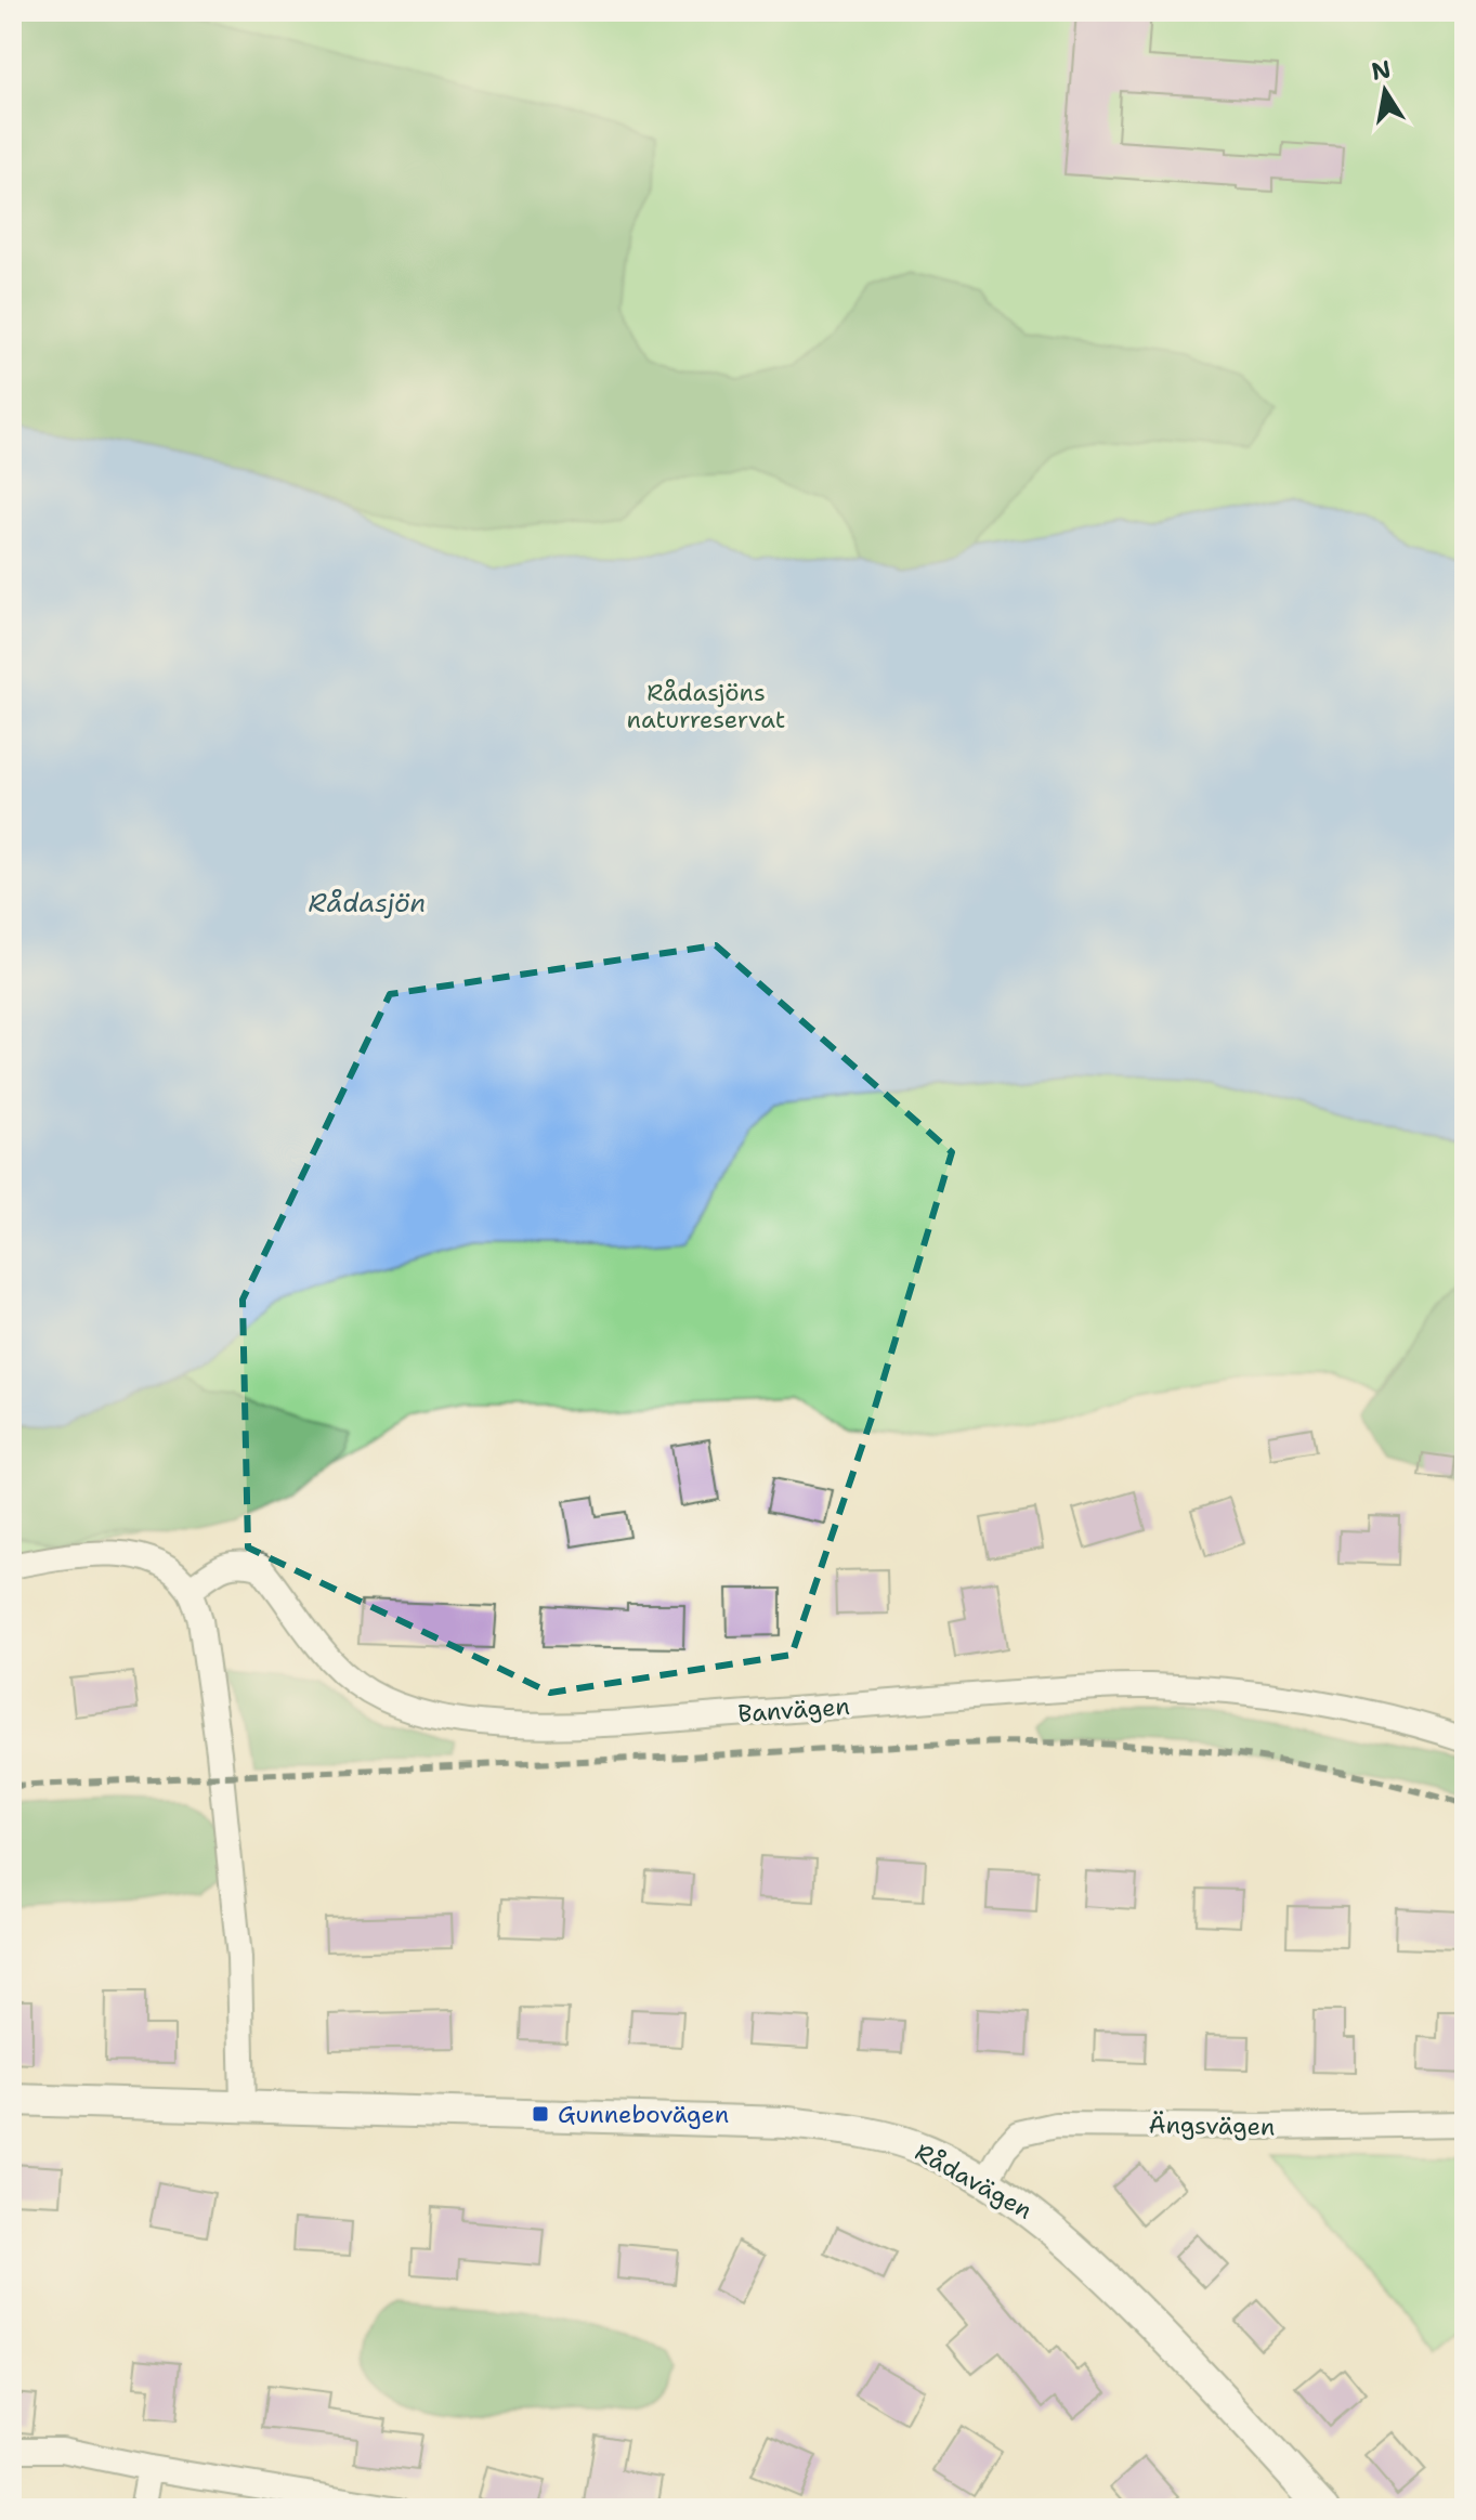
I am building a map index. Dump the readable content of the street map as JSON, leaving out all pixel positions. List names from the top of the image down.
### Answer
{
  "streets": {
    "street": ["Banvägen", "Ängsvägen", "Rådavägen"]
  },
  "crossings": [
    ["Ängsvägen", "Rådavägen"]
  ],
  "water": ["Rådasjön"],
  "parks": ["Rådasjöns naturreservat"],
  "places": {
    "transit": ["Gunnebovägen"]
  },
  "north": "top"
}
